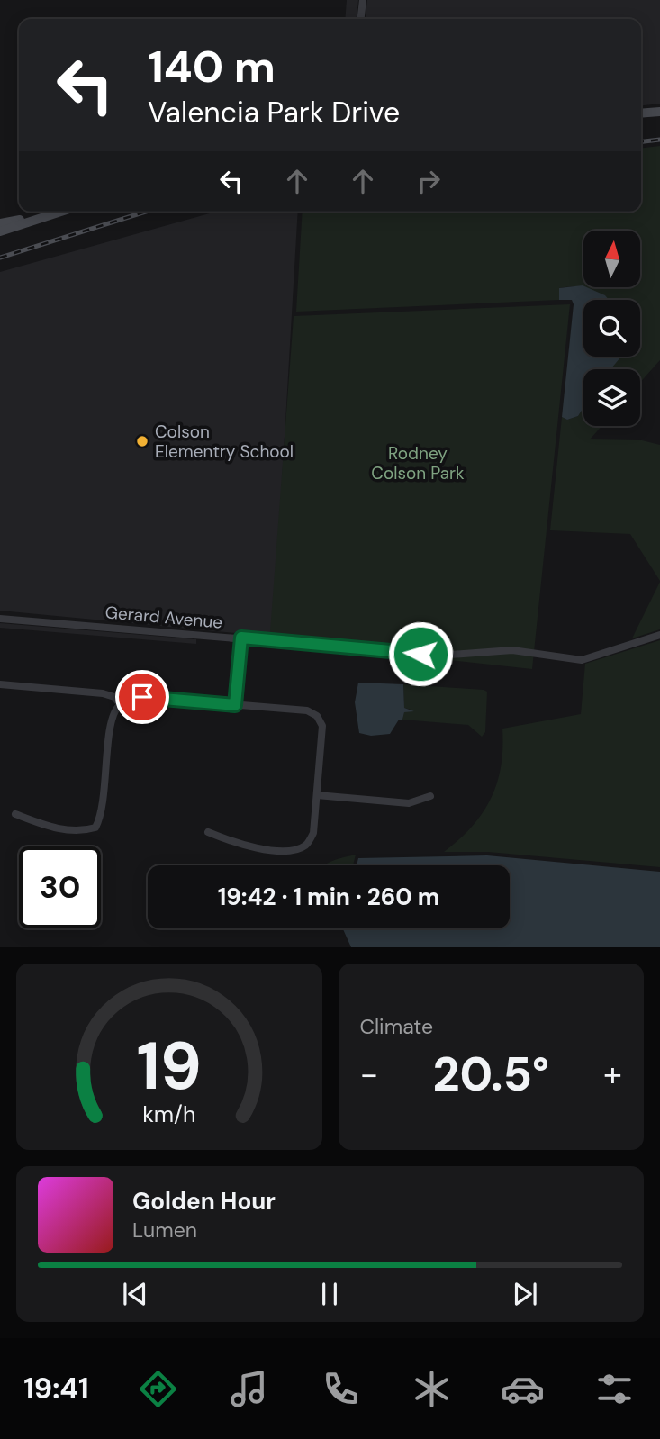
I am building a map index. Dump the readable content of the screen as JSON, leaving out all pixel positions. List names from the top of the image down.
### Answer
{
  "streets": {
    "street": ["Gerard Avenue"]
  },
  "parks": ["Rodney Colson Park"],
  "places": ["Colson Elementry School"],
  "north": "top",
  "page": {
    "turn": ["140 m", "Valencia Park Drive"],
    "limit": "30",
    "trip": "19:42 · 1 min · 260 m",
    "tile": "Climate",
    "heat": ["−", "20.5°", "+"],
    "song": ["Golden Hour", "Lumen"],
    "tabs": "19:41",
    "gauge": ["19", "km/h"]
  }
}
